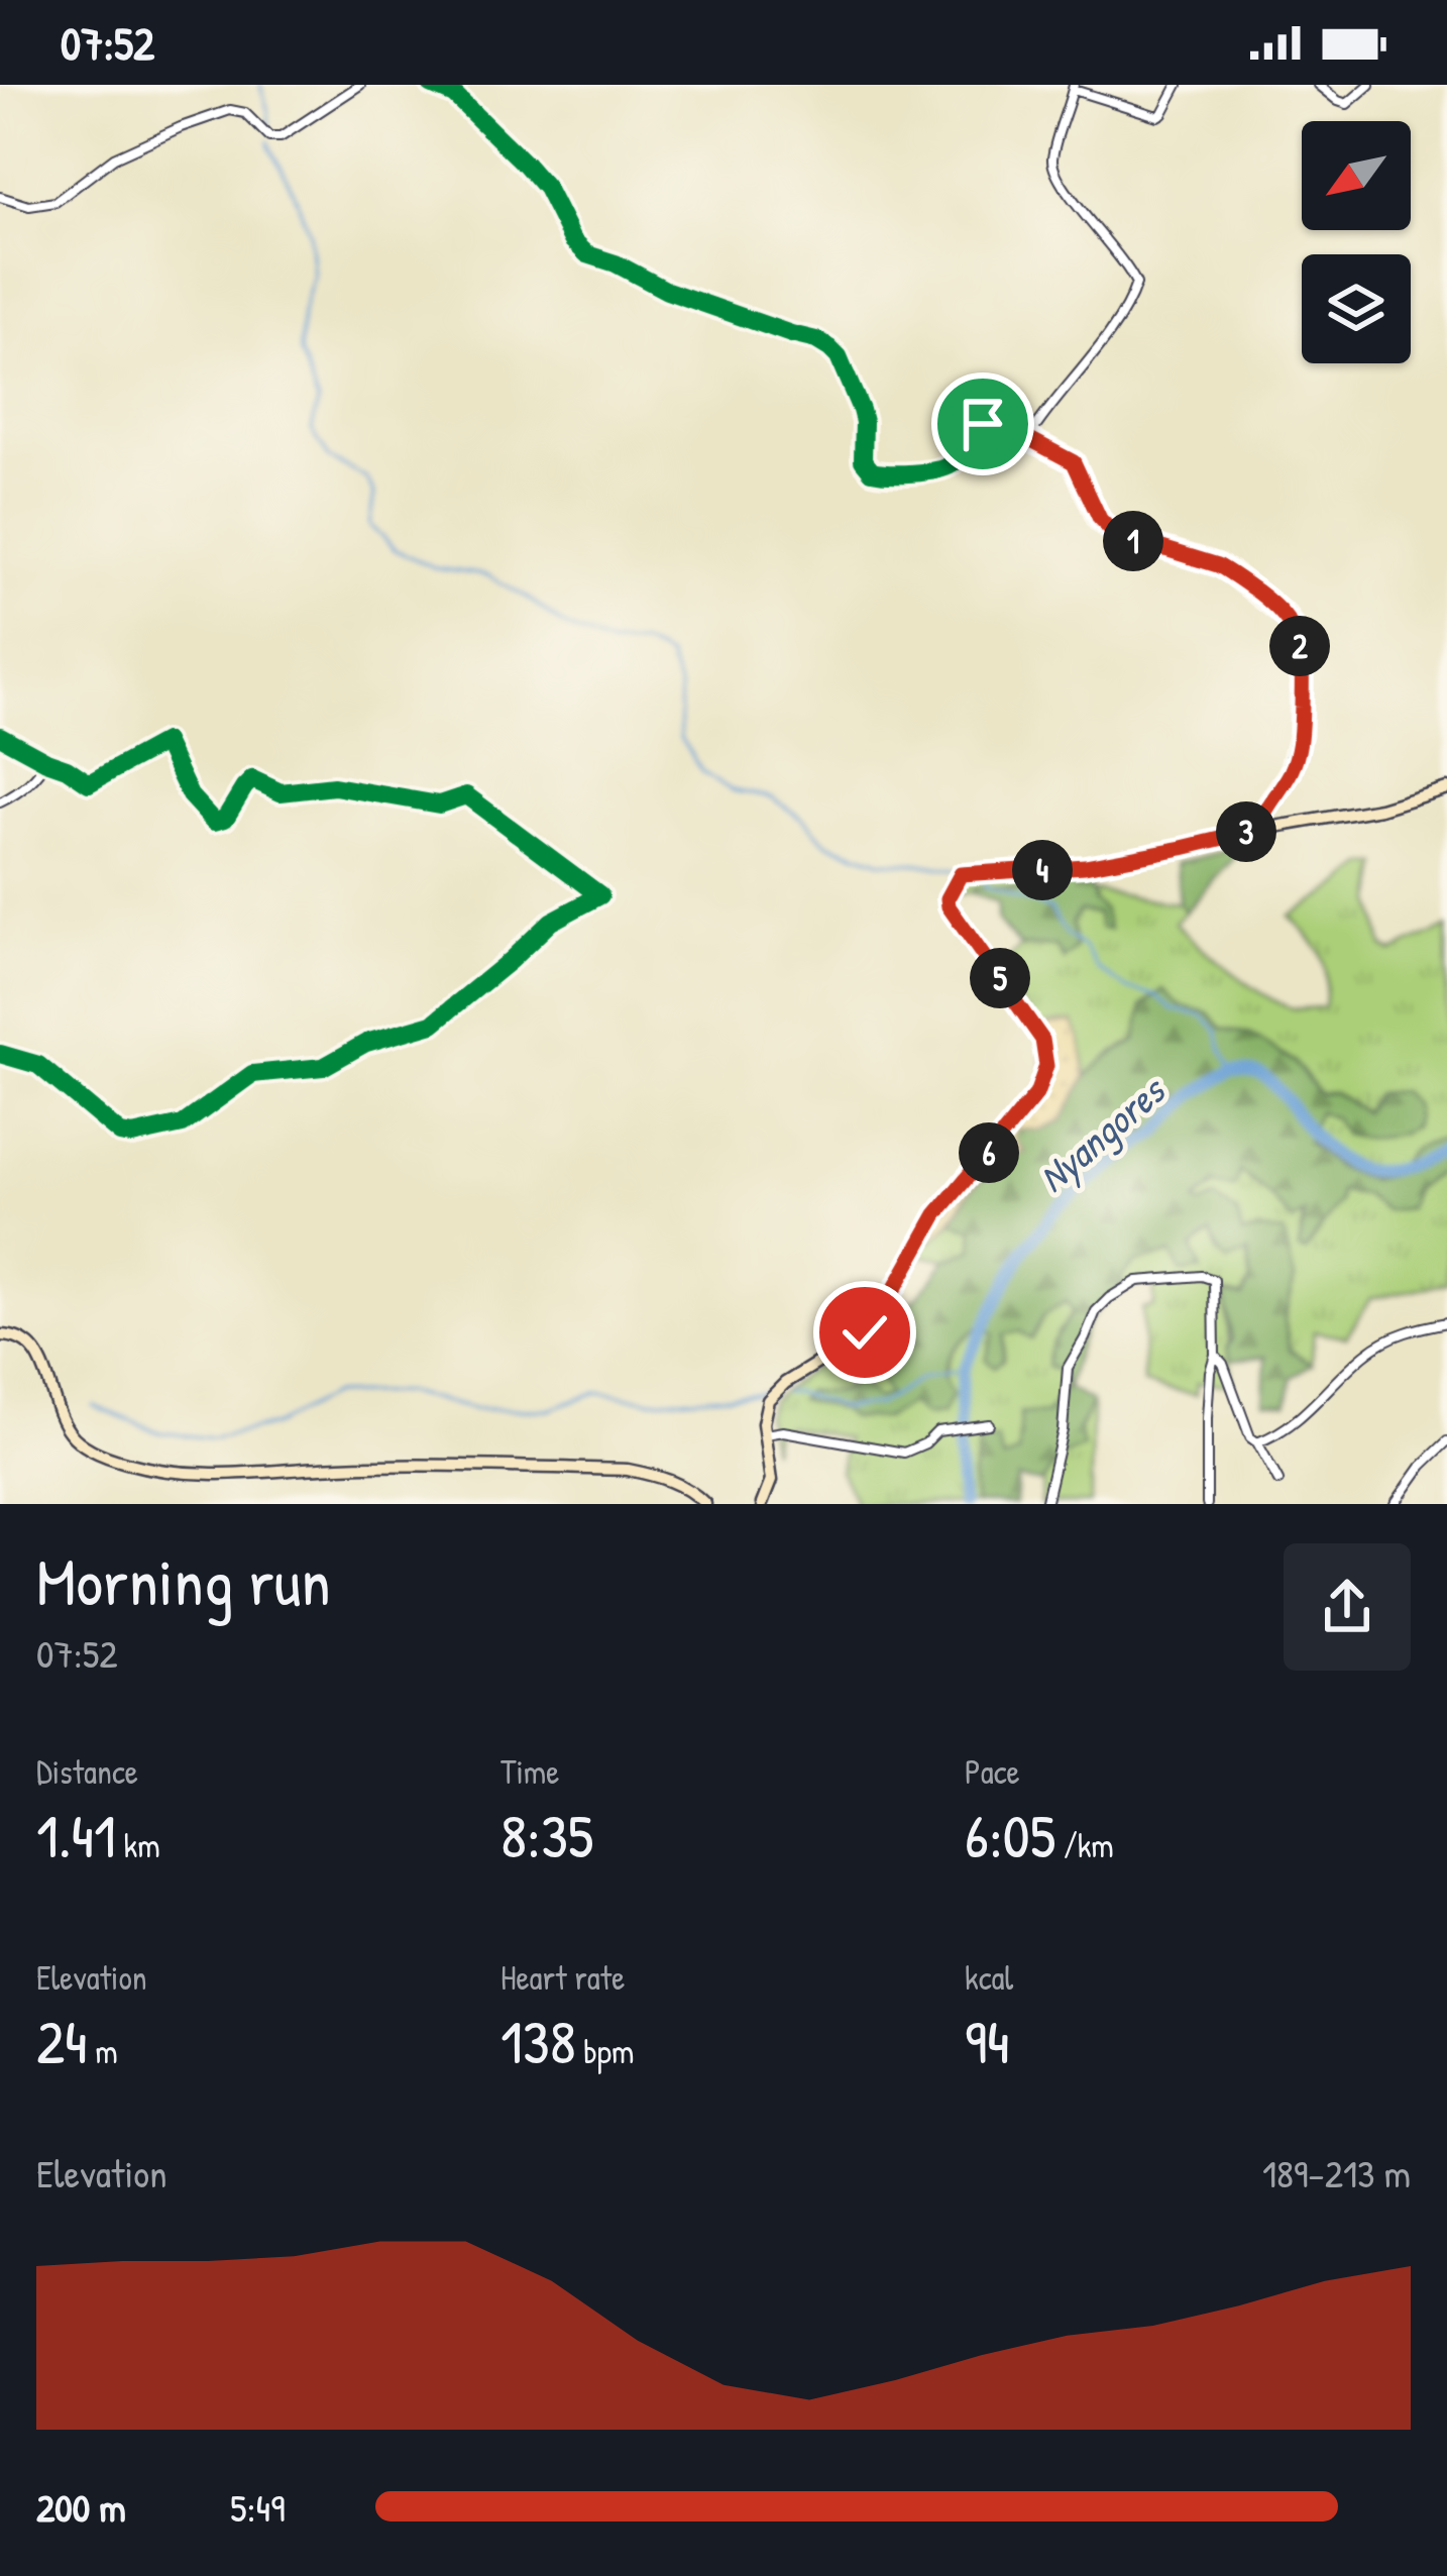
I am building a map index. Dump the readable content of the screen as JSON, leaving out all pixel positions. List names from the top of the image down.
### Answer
{
  "water": ["Nyangores"],
  "north": "bottom left",
  "page": {
    "status": "07:52",
    "pins": [
      "1",
      "2",
      "3",
      "4",
      "5",
      "6"
    ],
    "heading": ["Morning run", "07:52"],
    "stats": [
      ["Distance", "1.41 km"],
      ["Time", "8:35"],
      ["Pace", "6:05 /km"],
      ["Elevation", "24 m"],
      ["Heart rate", "138 bpm"],
      ["kcal", "94"]
    ],
    "chart": ["Elevation", "189–213 m"],
    "list": [
      {
        "name": "200 m",
        "note": "5:49"
      }
    ]
  }
}
